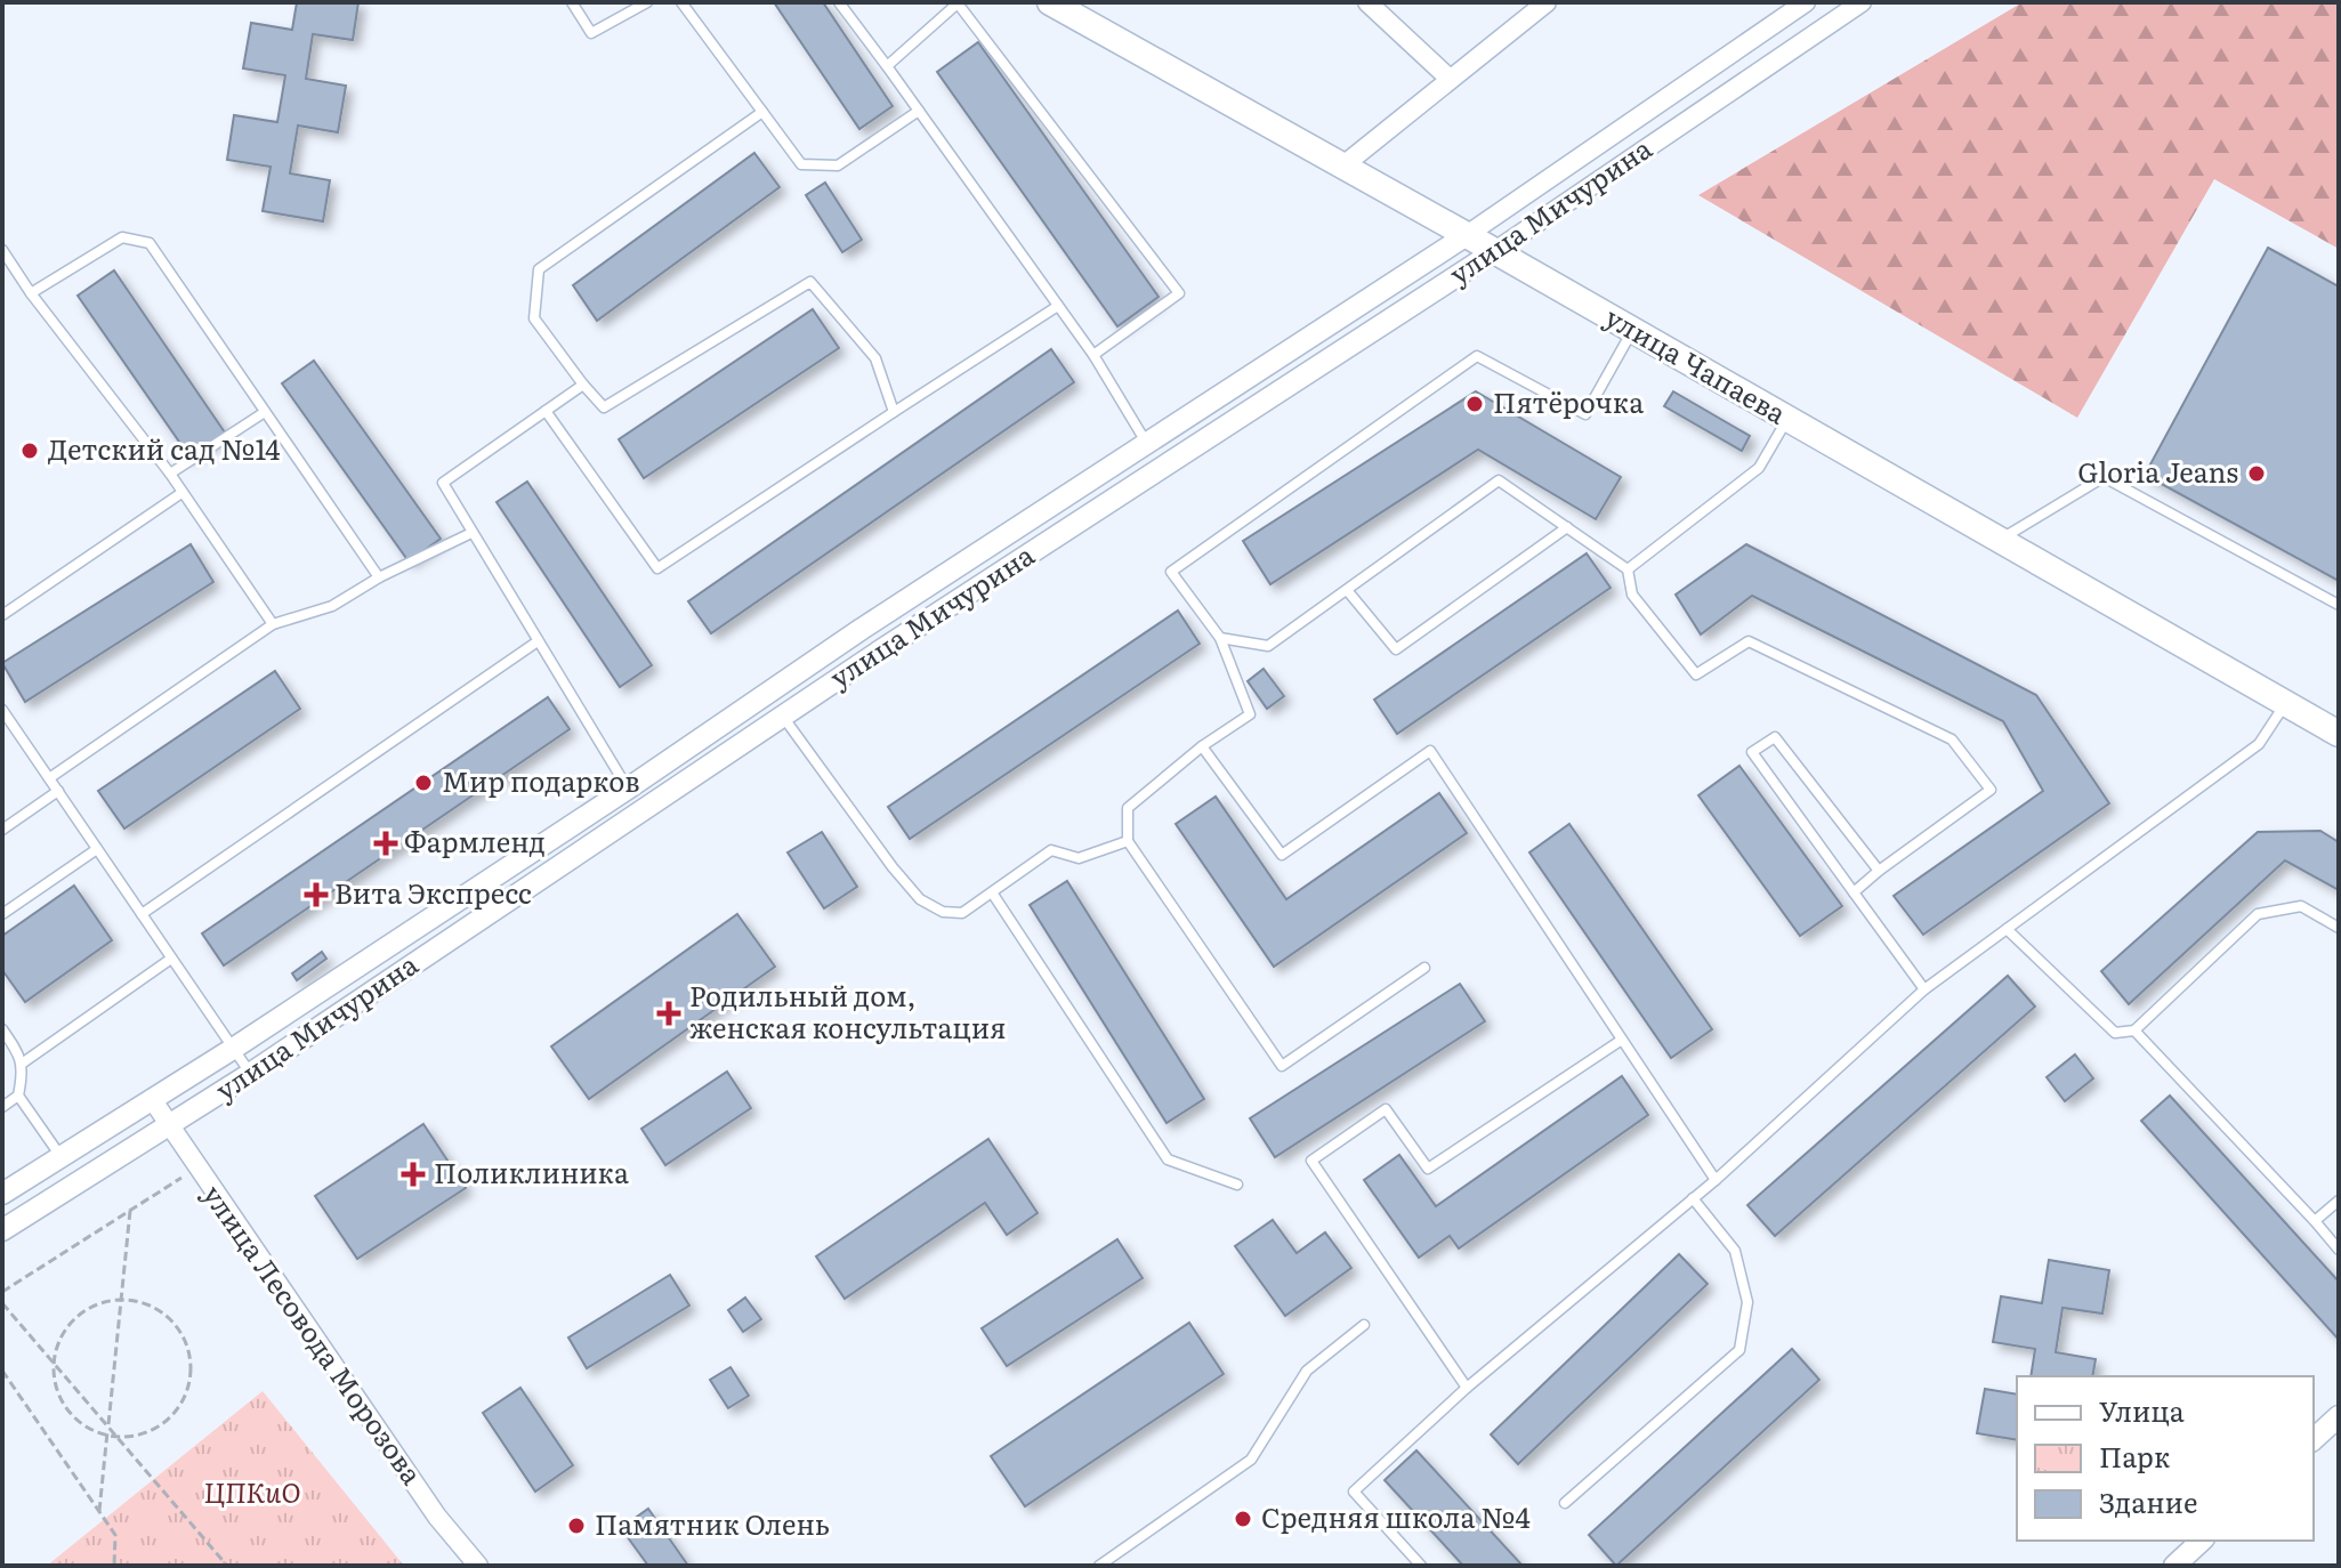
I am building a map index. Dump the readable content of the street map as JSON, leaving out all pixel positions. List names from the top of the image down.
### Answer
{
  "streets": {
    "main road": ["улица Чапаева"],
    "street": ["улица Мичурина", "улица Лесовода Морозова"]
  },
  "crossings": [
    ["улица Мичурина", "улица Чапаева"],
    ["улица Мичурина", "улица Лесовода Морозова"]
  ],
  "parks": ["ЦПКиО"],
  "places": {
    "other": [
      "Пятёрочка",
      "Детский сад №14",
      "Gloria Jeans",
      "Мир подарков",
      "Средняя школа №4",
      "Памятник Олень"
    ],
    "health": [
      "Фармленд",
      "Вита Экспресс",
      "Родильный дом, женская консультация",
      "Поликлиника"
    ]
  },
  "legend": ["Улица", "Парк", "Здание"]
}
